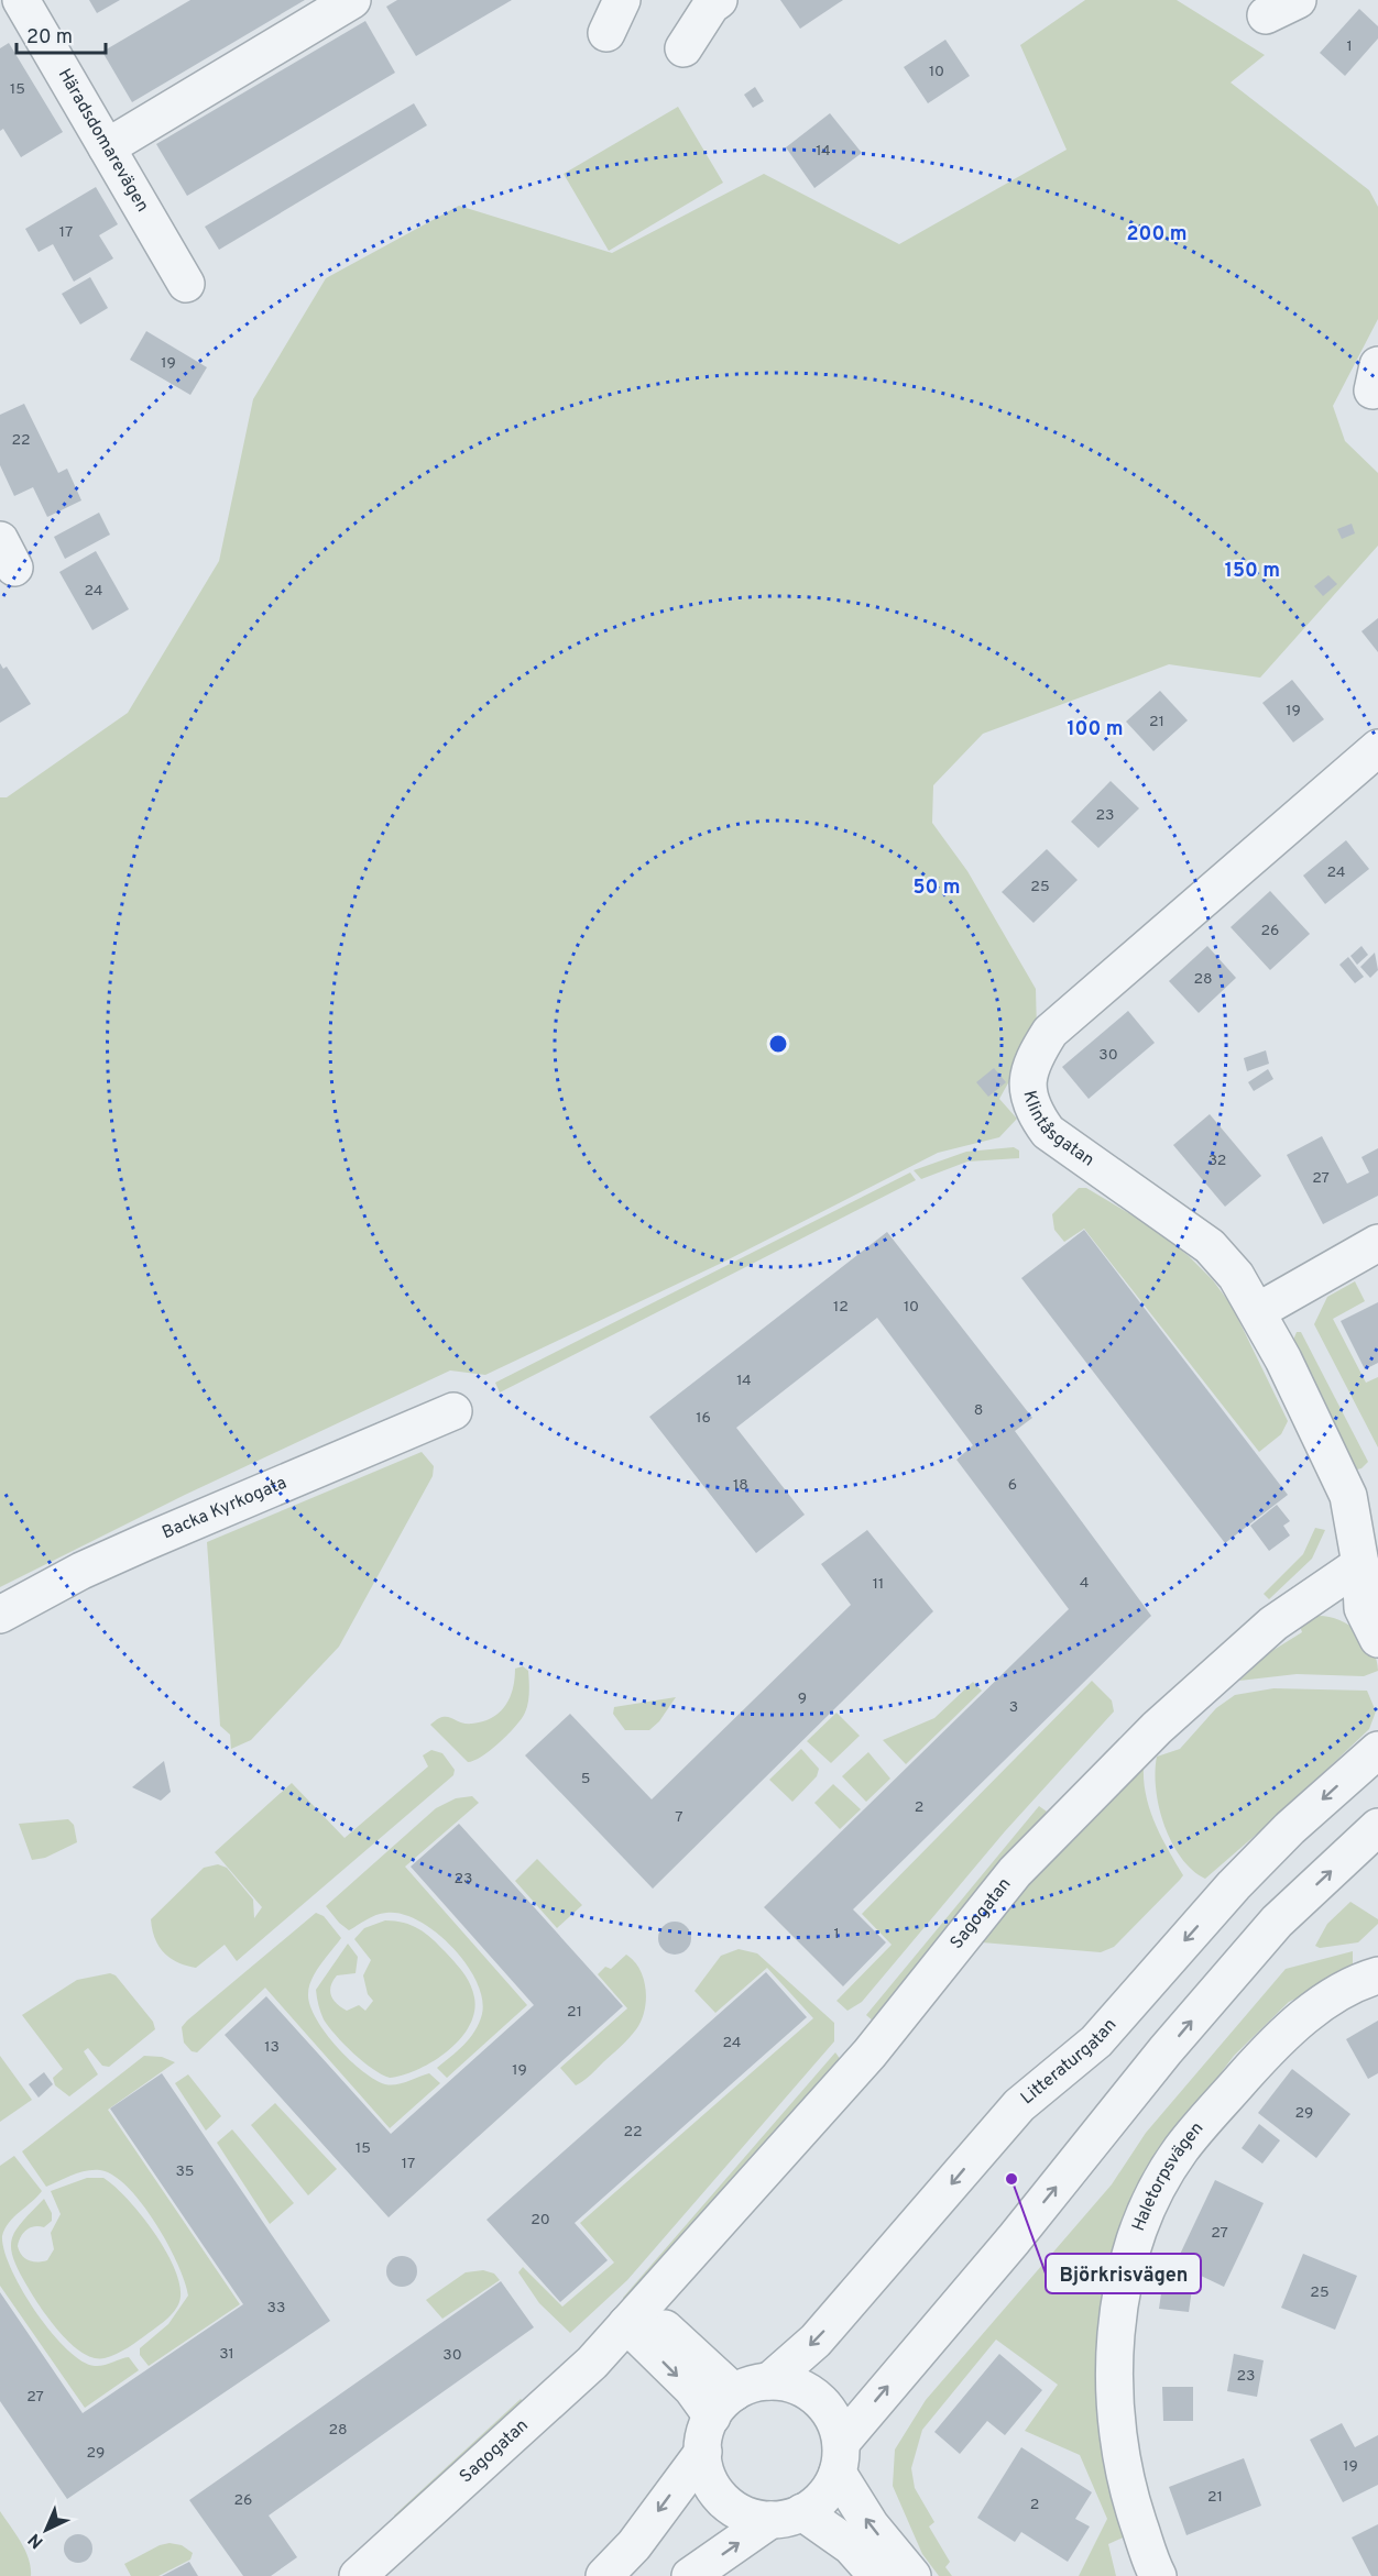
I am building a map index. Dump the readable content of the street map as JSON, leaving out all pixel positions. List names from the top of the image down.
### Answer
{
  "streets": {
    "street": [
      "Häradsdomarevägen",
      "Klintåsgatan",
      "Backa Kyrkogata",
      "Sagogatan",
      "Litteraturgatan",
      "Haletorpsvägen"
    ]
  },
  "crossings": [
    ["Klintåsgatan", "Sagogatan"]
  ],
  "places": ["Björkrisvägen"],
  "house_numbers": [
    "1",
    "10",
    "15",
    "14",
    "17",
    "19",
    "22",
    "24",
    "19",
    "21",
    "23",
    "24",
    "25",
    "26",
    "28",
    "30",
    "32",
    "27",
    "12",
    "10",
    "14",
    "8",
    "16",
    "18",
    "6",
    "4",
    "11",
    "9",
    "3",
    "5",
    "2",
    "7",
    "23",
    "1",
    "21",
    "24",
    "13",
    "19",
    "29",
    "22",
    "15",
    "17",
    "35",
    "20",
    "27",
    "25",
    "33",
    "31",
    "30",
    "23",
    "27",
    "28",
    "29",
    "19",
    "21",
    "26",
    "2"
  ],
  "scale_bar": "20 m",
  "north": "bottom left",
  "rings": [
    "200 m",
    "150 m",
    "100 m",
    "50 m"
  ]
}
